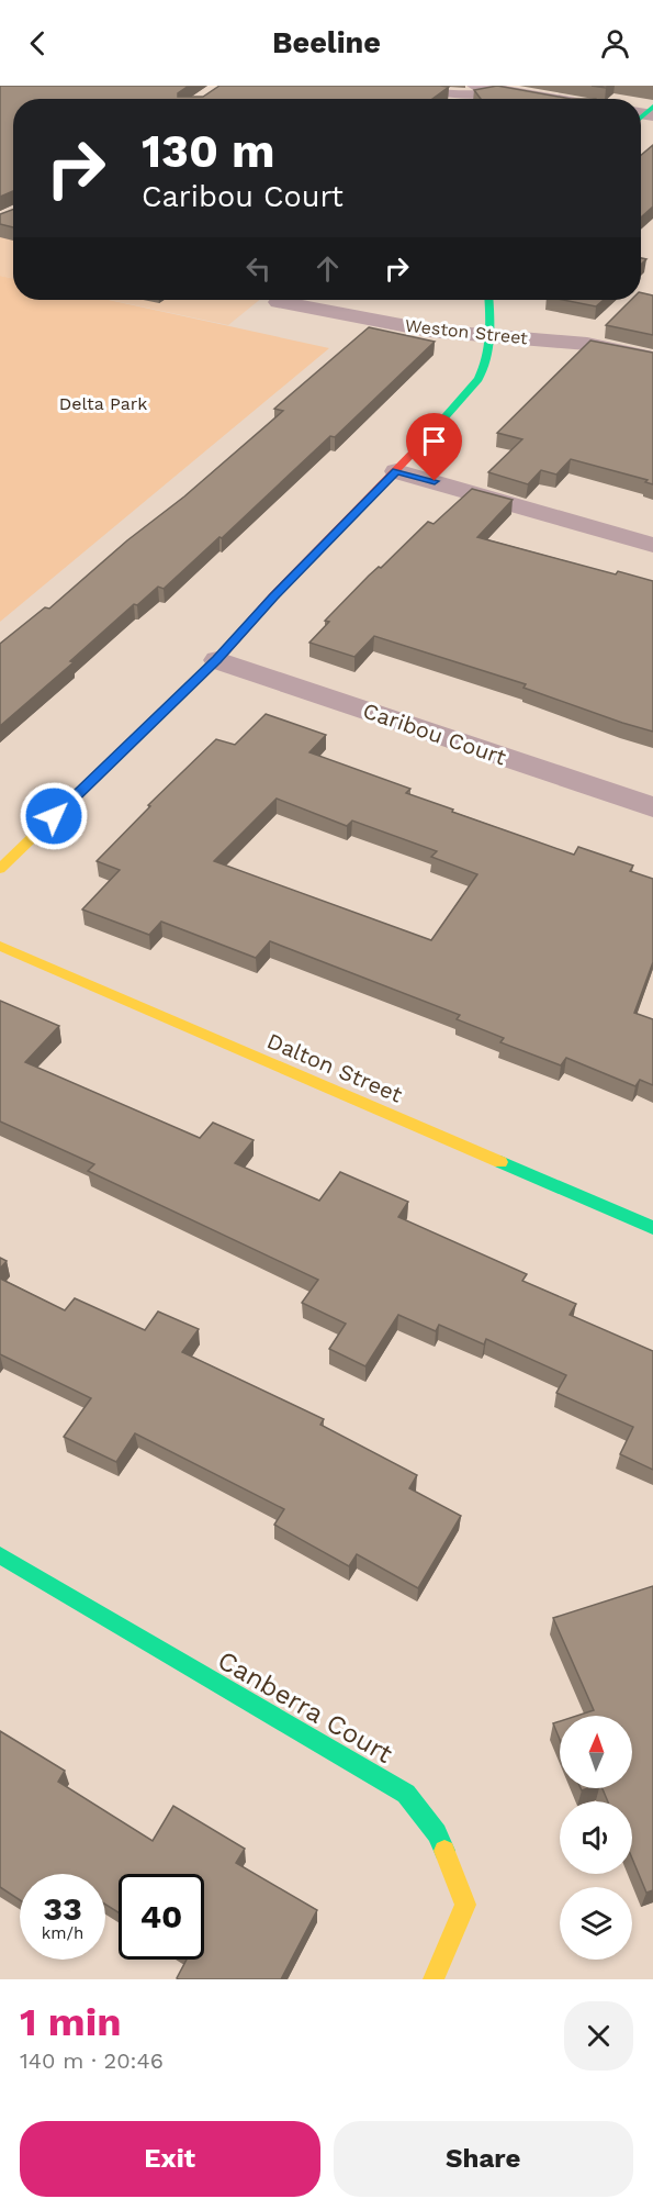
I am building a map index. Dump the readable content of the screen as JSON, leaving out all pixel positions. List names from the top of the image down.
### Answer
{
  "streets": {
    "street": [
      "Weston Street",
      "Caribou Court",
      "Dalton Street",
      "Canberra Court"
    ]
  },
  "parks": ["Delta Park"],
  "north": "top",
  "page": {
    "header": "Beeline",
    "turn": ["130 m", "Caribou Court"],
    "speed": "33 km/h",
    "limit": "40",
    "heading": ["1 min", "140 m · 20:46"],
    "buttons": ["Exit", "Share"]
  }
}
